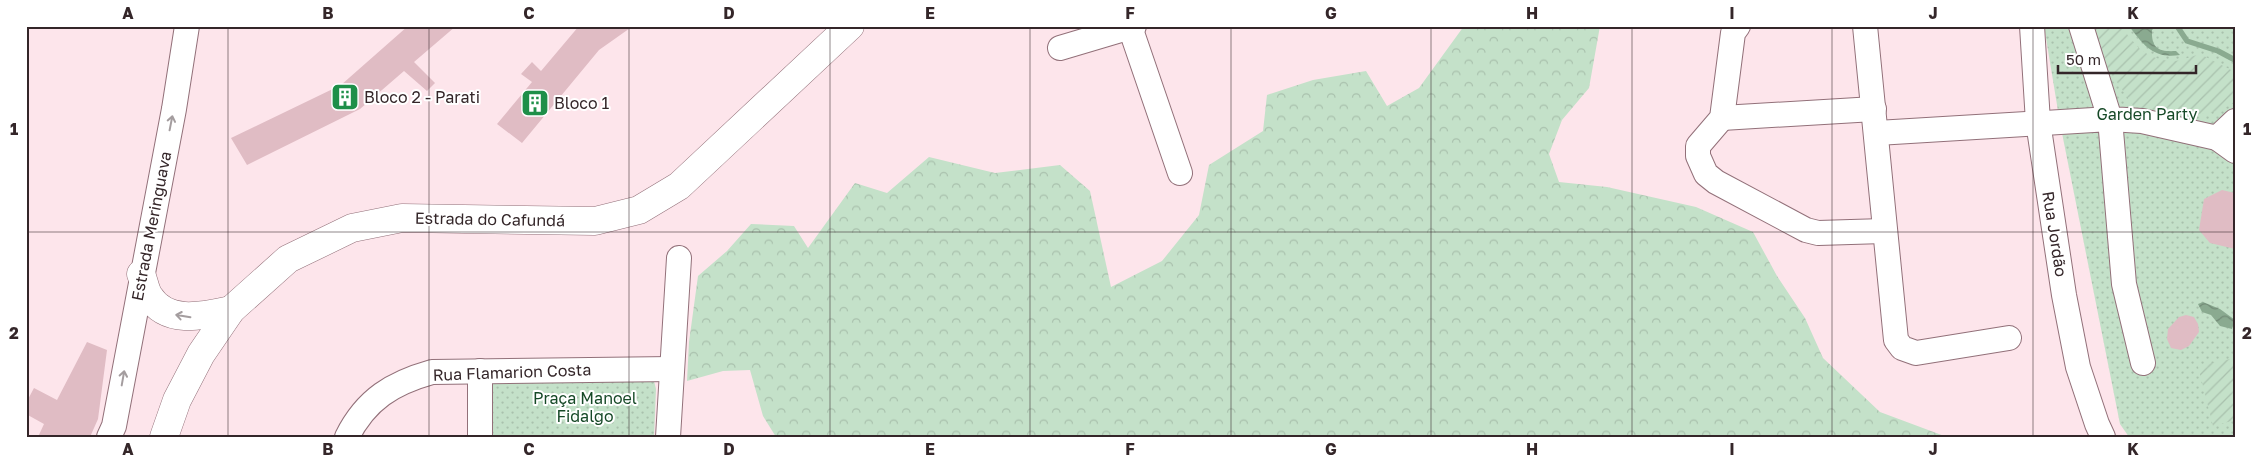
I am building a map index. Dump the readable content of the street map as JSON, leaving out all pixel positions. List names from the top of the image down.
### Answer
{
  "streets": {
    "main road": ["Estrada do Cafundá"],
    "street": ["Estrada Meringuava", "Rua Jordão", "Rua Flamarion Costa"]
  },
  "one_way": ["Estrada Meringuava"],
  "parks": ["Garden Party", "Praça Manoel Fidalgo"],
  "places": {
    "building": ["Bloco 2 - Parati", "Bloco 1"]
  },
  "scale_bar": "50 m",
  "grid": {
    "columns": [
      "A",
      "B",
      "C",
      "D",
      "E",
      "F",
      "G",
      "H",
      "I",
      "J",
      "K"
    ],
    "rows": ["1", "2"]
  }
}
